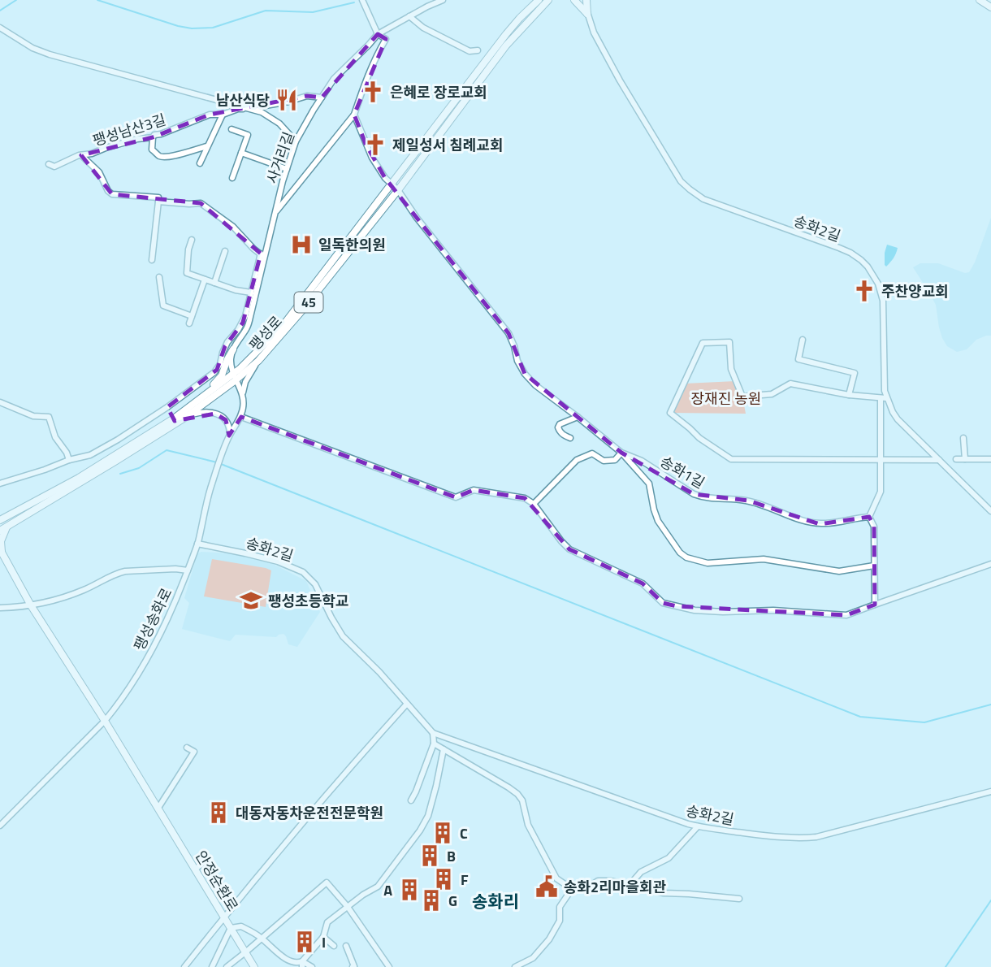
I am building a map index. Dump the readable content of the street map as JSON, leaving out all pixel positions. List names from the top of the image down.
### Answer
{
  "streets": {
    "main road": ["45", "팽성로", "안정순환로"],
    "street": [
      "팽성남산3길",
      "사거리길",
      "송화2길",
      "송화1길",
      "팽성송화로"
    ]
  },
  "crossings": [
    ["팽성남산3길", "사거리길"],
    ["송화2길", "팽성송화로"],
    ["팽성로", "송화1길"],
    ["팽성송화로", "안정순환로"]
  ],
  "districts": ["송화리"],
  "parks": ["장재진 농원"],
  "places": {
    "church": ["은혜로 장로교회", "제일성서 침례교회", "주찬양교회"],
    "restaurant": ["남산식당"],
    "hospital": ["일독한의원"],
    "school or university": ["팽성초등학교"],
    "building": [
      "대동자동차운전전문학원",
      "C",
      "B",
      "F",
      "A",
      "G",
      "I"
    ],
    "public building": ["송화2리마을회관"]
  }
}
